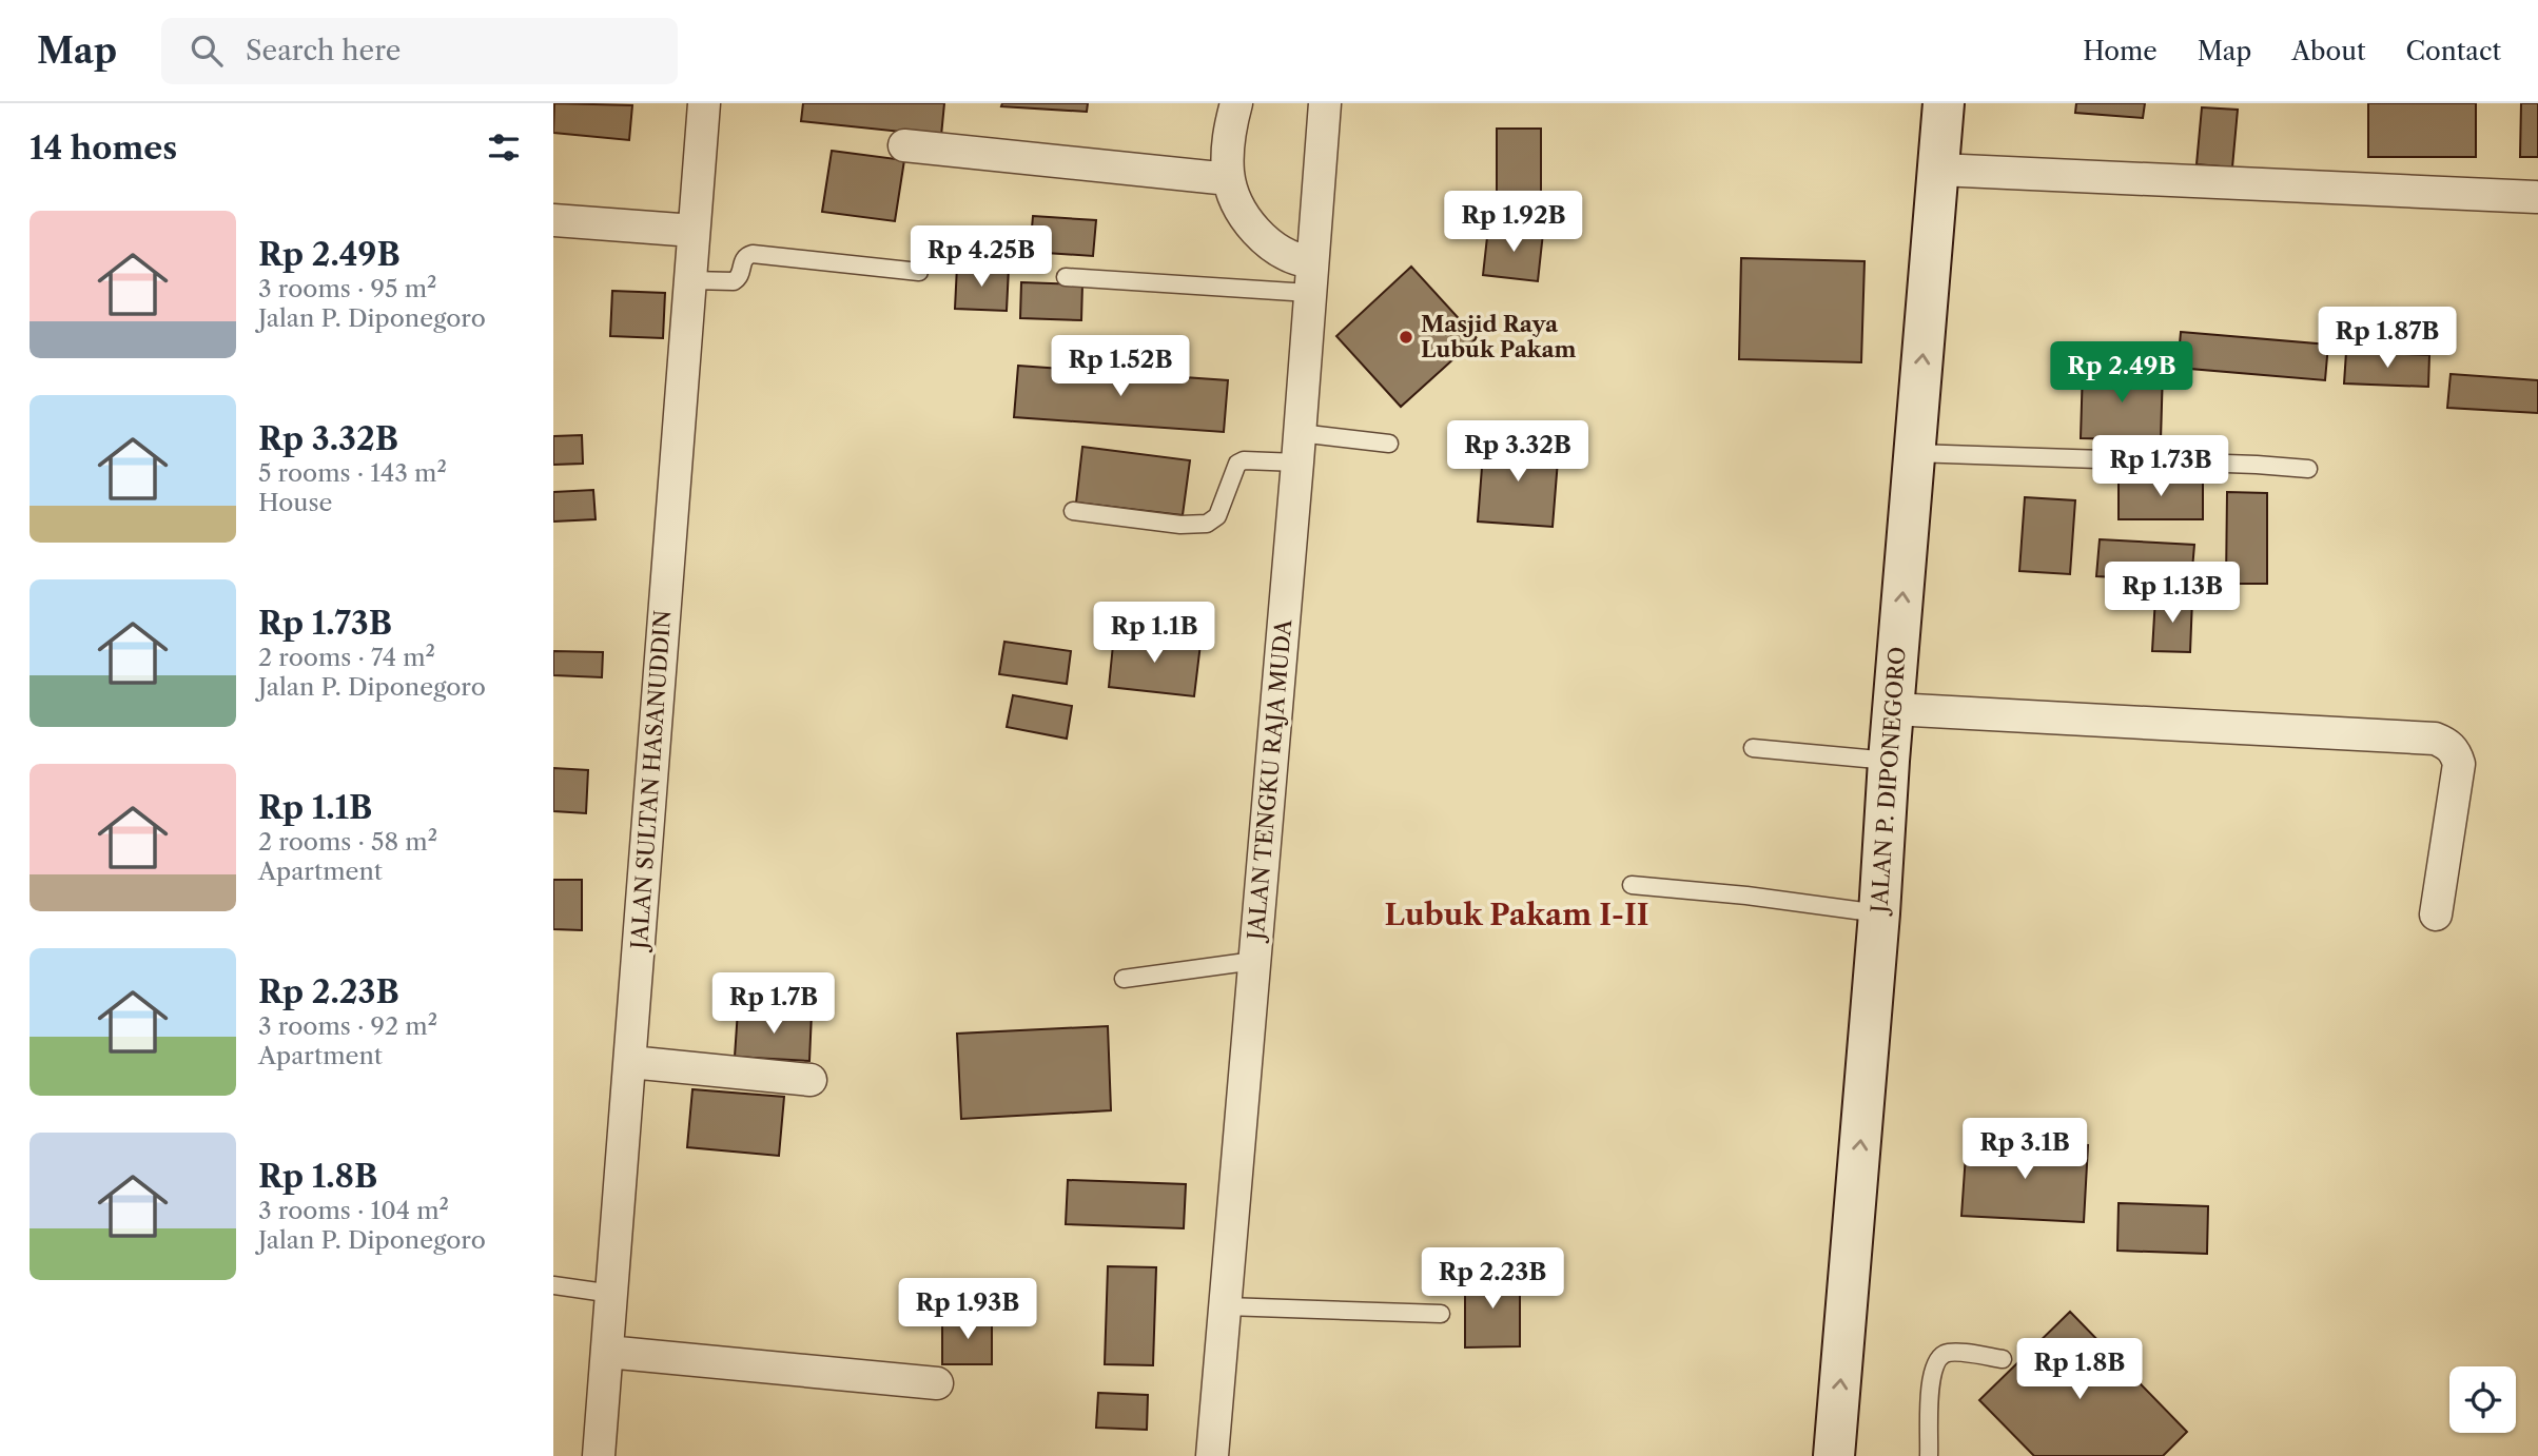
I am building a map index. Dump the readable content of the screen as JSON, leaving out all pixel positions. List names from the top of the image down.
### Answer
{
  "streets": {
    "main road": ["JALAN P. DIPONEGORO"],
    "street": ["JALAN SULTAN HASANUDDIN", "JALAN TENGKU RAJA MUDA"]
  },
  "one_way": ["JALAN P. DIPONEGORO"],
  "districts": ["Lubuk Pakam I-II"],
  "places": ["Masjid Raya Lubuk Pakam"],
  "page": {
    "header": "Map",
    "search": "Search here",
    "nav": [
      "Home",
      "Map",
      "About",
      "Contact"
    ],
    "heading": "14 homes",
    "price": [
      "Rp 1.92B",
      "Rp 4.25B",
      "Rp 1.87B",
      "Rp 1.52B",
      "Rp 2.49B",
      "Rp 3.32B",
      "Rp 1.73B",
      "Rp 1.13B",
      "Rp 1.1B",
      "Rp 1.7B",
      "Rp 3.1B",
      "Rp 2.23B",
      "Rp 1.93B",
      "Rp 1.8B"
    ],
    "list": [
      {
        "name": "Rp 2.49B",
        "note": "3 rooms · 95 m² · Jalan P. Diponegoro"
      },
      {
        "name": "Rp 3.32B",
        "note": "5 rooms · 143 m² · House"
      },
      {
        "name": "Rp 1.73B",
        "note": "2 rooms · 74 m² · Jalan P. Diponegoro"
      },
      {
        "name": "Rp 1.1B",
        "note": "2 rooms · 58 m² · Apartment"
      },
      {
        "name": "Rp 2.23B",
        "note": "3 rooms · 92 m² · Apartment"
      },
      {
        "name": "Rp 1.8B",
        "note": "3 rooms · 104 m² · Jalan P. Diponegoro"
      }
    ]
  }
}
